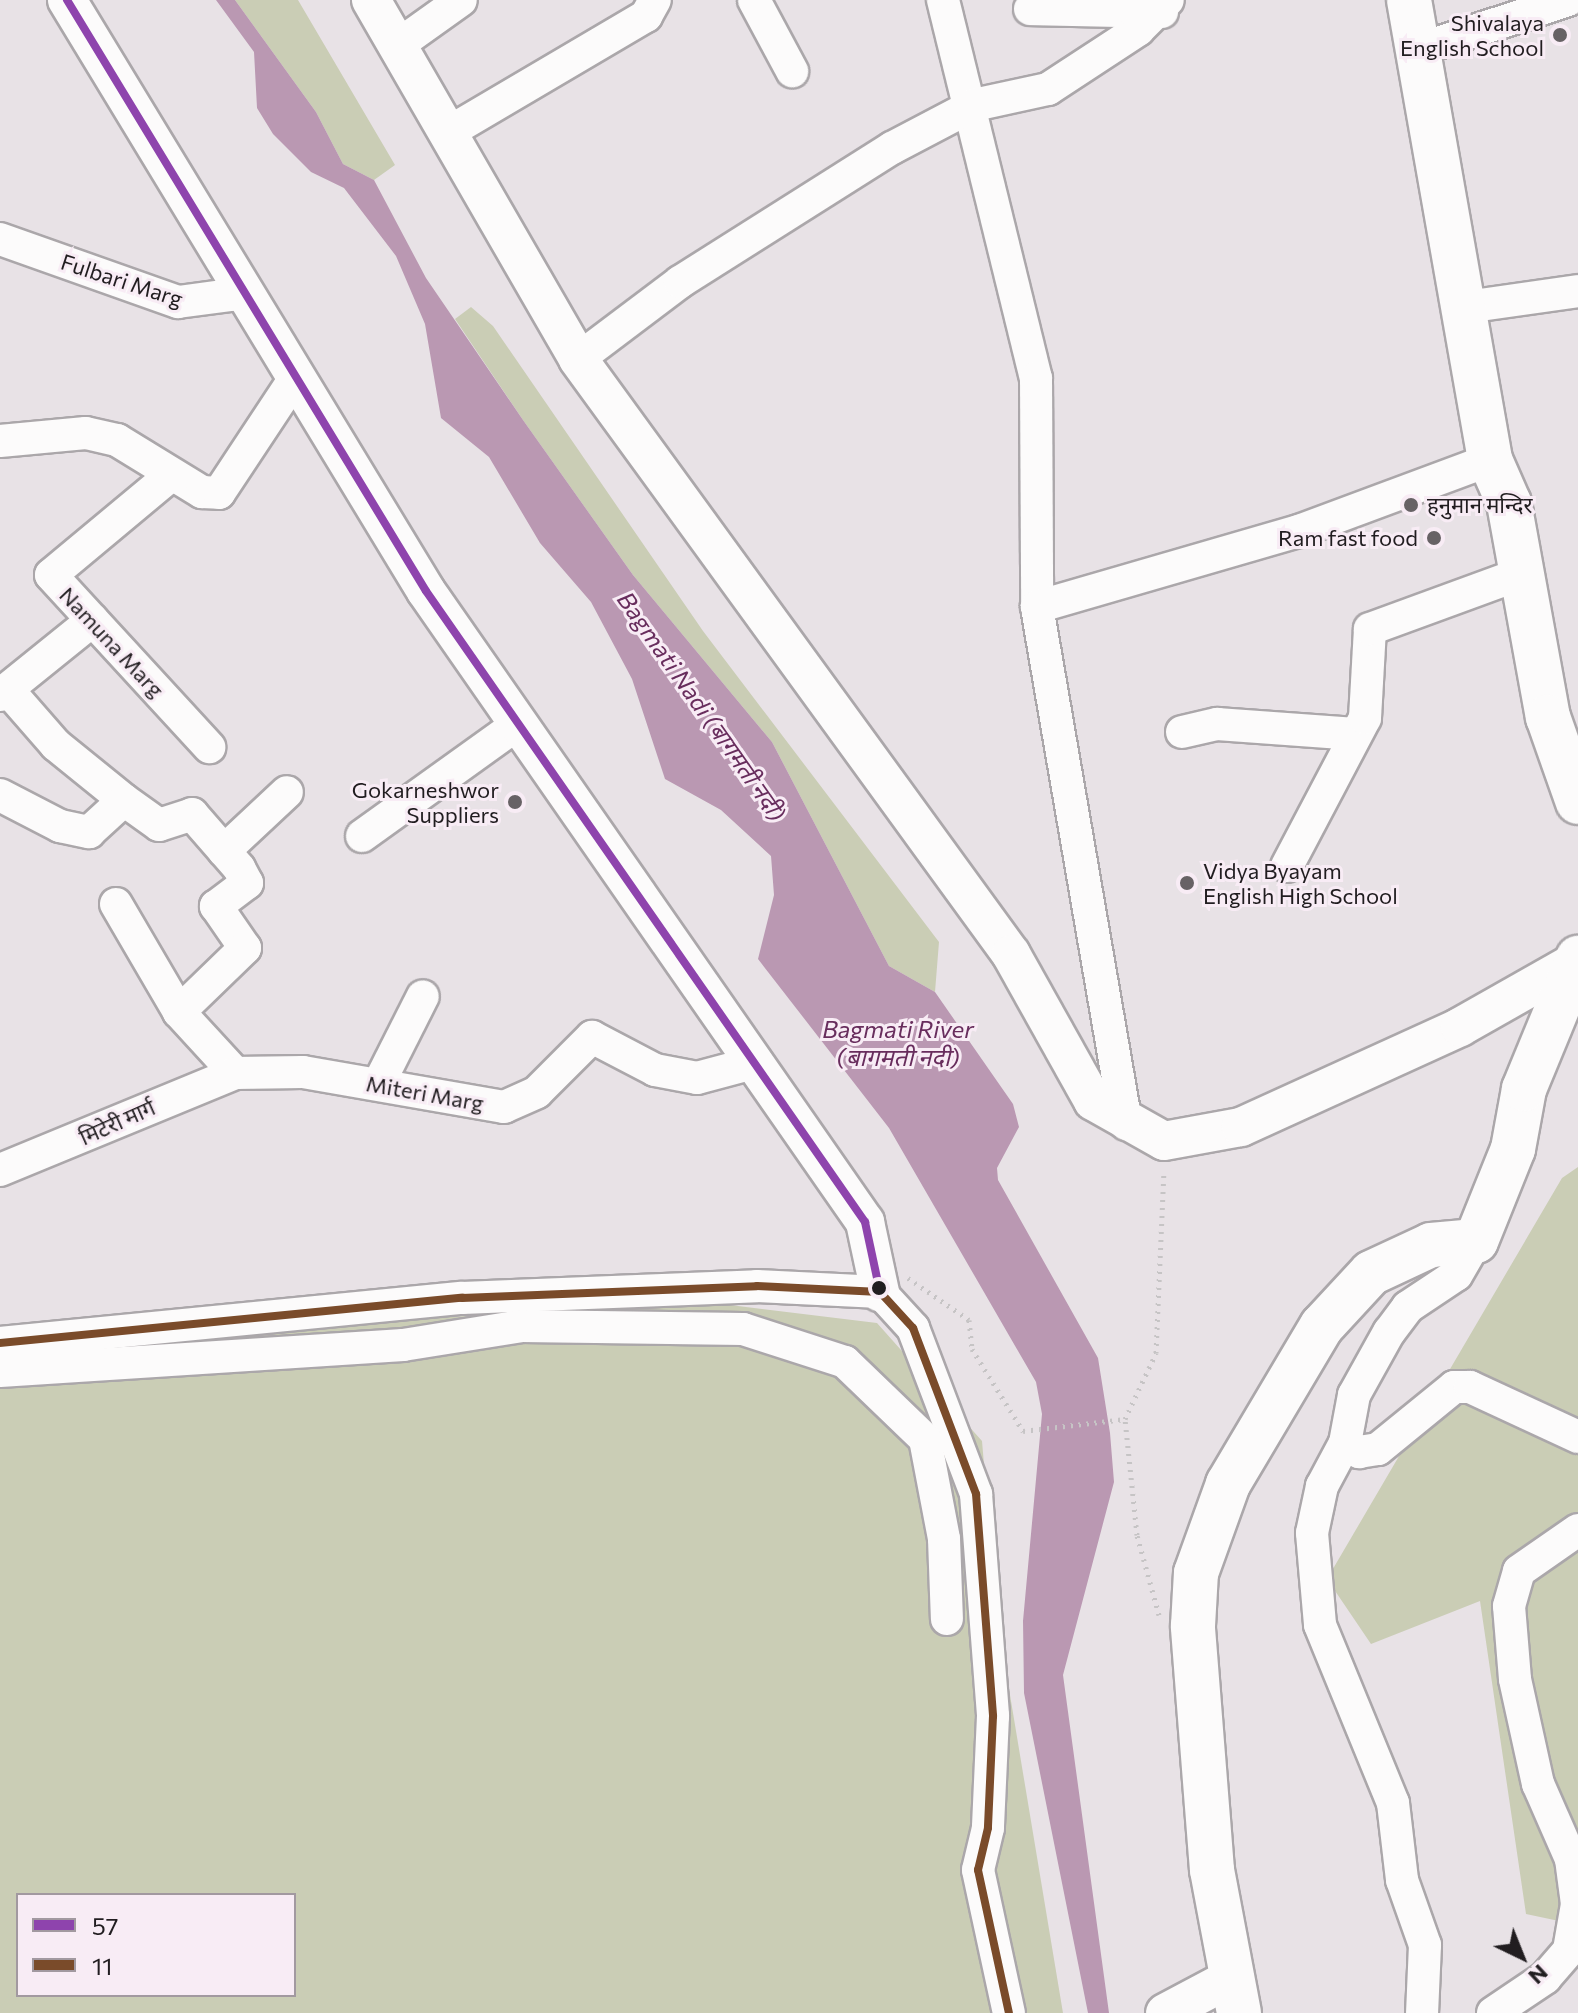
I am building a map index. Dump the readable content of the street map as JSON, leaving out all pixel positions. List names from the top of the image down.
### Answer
{
  "streets": {
    "street": [
      "Fulbari Marg",
      "Namuna Marg",
      "Miteri Marg",
      "मिटेरी मार्ग"
    ]
  },
  "crossings": [
    ["Miteri Marg", "मिटेरी मार्ग"]
  ],
  "water": ["Bagmati Nadi (बागमती नदी)", "Bagmati River (बागमती नदी)"],
  "places": [
    "Shivalaya English School",
    "हनुमान मन्दिर",
    "Ram fast food",
    "Gokarneshwor Suppliers",
    "Vidya Byayam English High School"
  ],
  "lines": ["transit line 57", "transit line 11"],
  "legend": ["57", "11"],
  "north": "bottom right"
}
